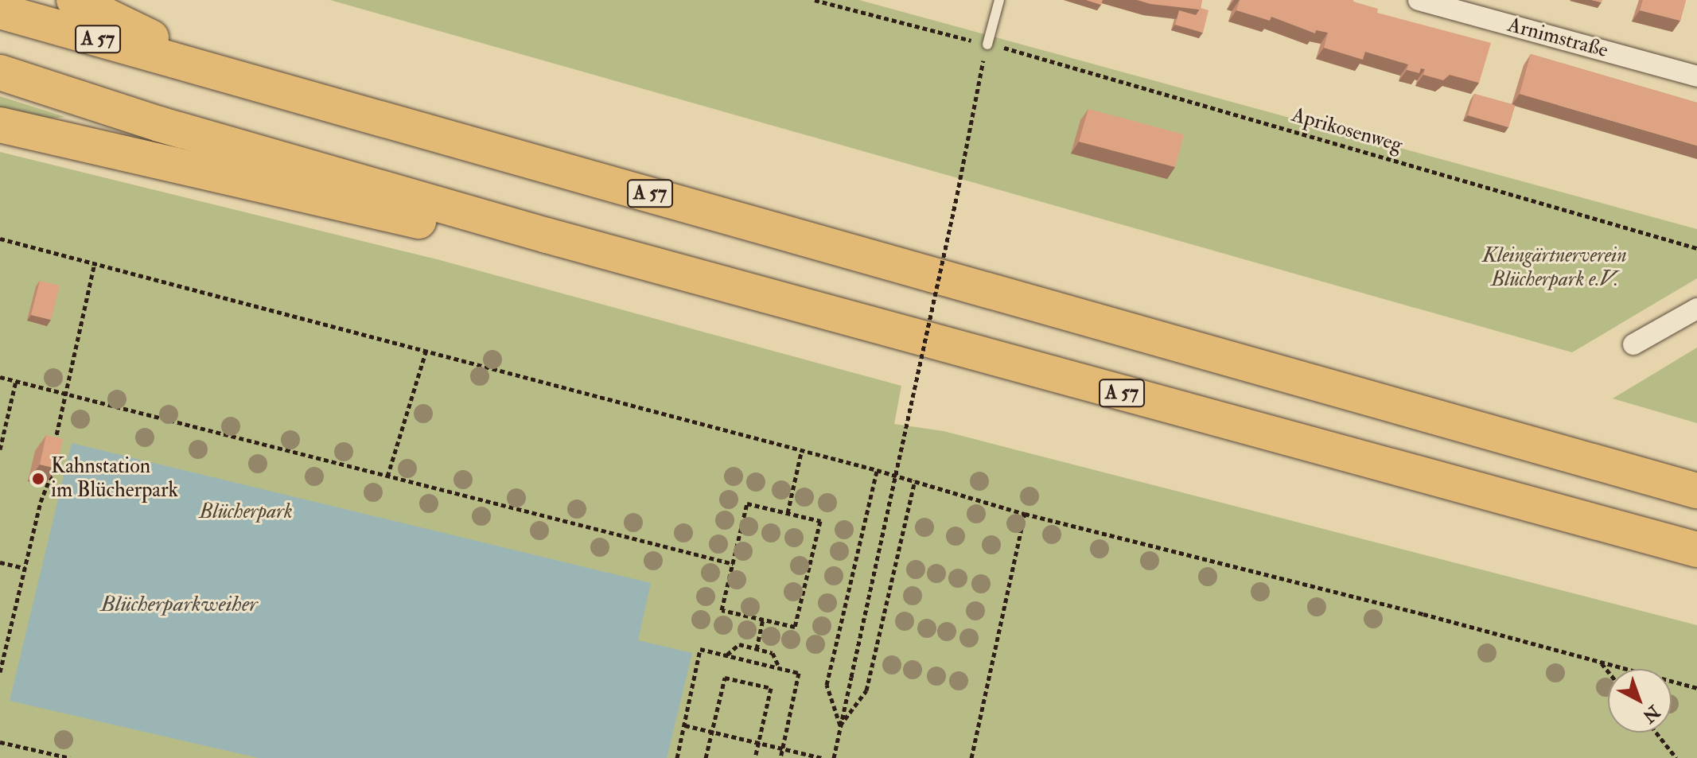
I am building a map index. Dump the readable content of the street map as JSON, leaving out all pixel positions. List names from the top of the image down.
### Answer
{
  "streets": {
    "highway": ["A 57"],
    "street": ["Arnimstraße"],
    "path": ["Aprikosenweg"]
  },
  "water": ["Blücherparkweiher"],
  "parks": ["Kleingärtnerverein Blücherpark e.V.", "Blücherpark"],
  "places": ["Kahnstation im Blücherpark"],
  "north": "bottom right"
}
